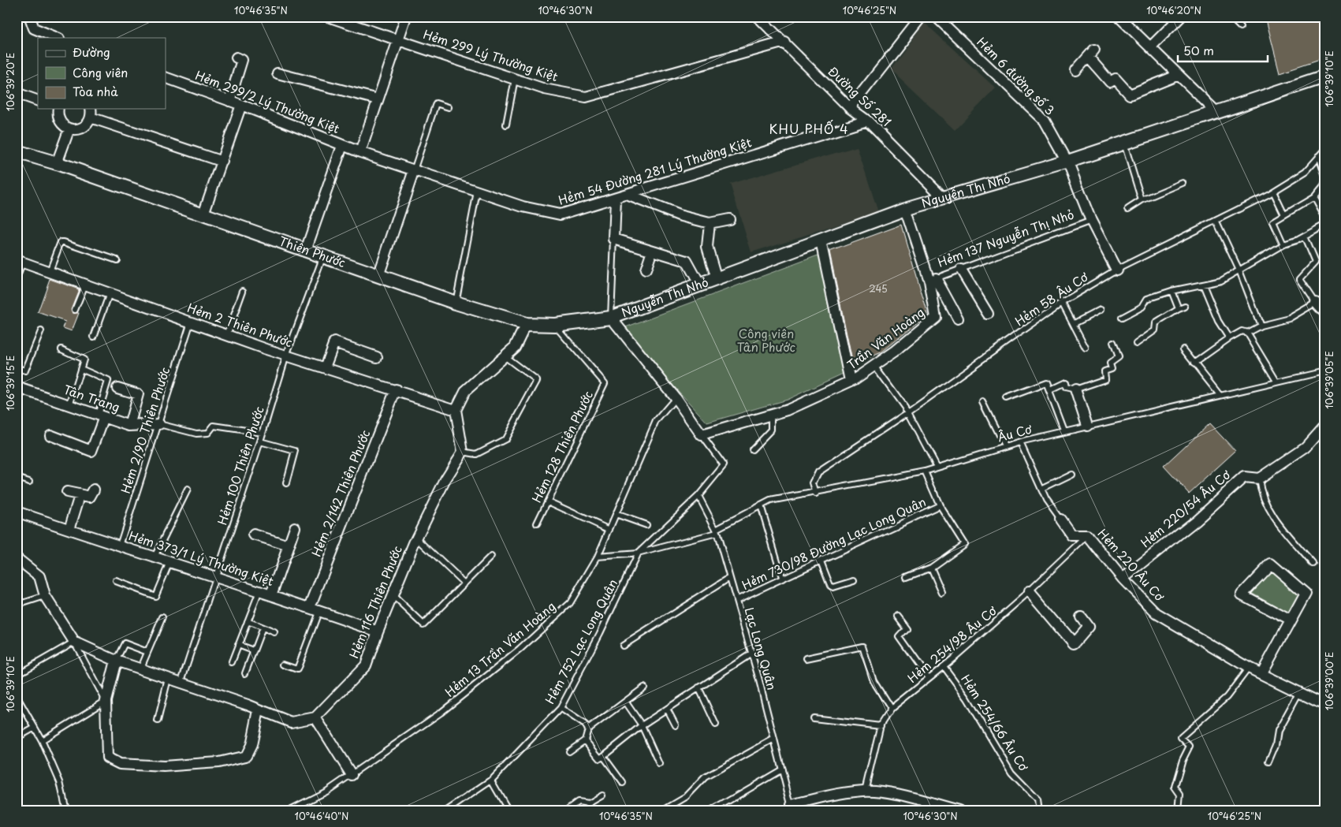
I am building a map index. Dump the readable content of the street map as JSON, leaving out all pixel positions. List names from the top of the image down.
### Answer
{
  "streets": {
    "street": [
      "Hẻm 299 Lý Thường Kiệt",
      "Hẻm 6 đường số 3",
      "Đường Số 281",
      "Hẻm 299/2 Lý Thường Kiệt",
      "Hẻm 54 Đường 281 Lý Thường Kiệt",
      "Nguyễn Thị Nhỏ",
      "Hẻm 137 Nguyễn Thị Nhỏ",
      "Thiên Phước",
      "Hẻm 2 Thiên Phước",
      "Trần Văn Hoàng",
      "Tân Trang",
      "Hẻm 2/142 Thiên Phước",
      "Hẻm 220/54 Âu Cơ",
      "Hẻm 373/1 Lý Thường Kiệt",
      "Hẻm 220 Âu Cơ",
      "Hẻm 116 Thiên Phước"
    ],
    "lane": [
      "Hẻm 58 Âu Cơ",
      "Hẻm 2/90 Thiên Phước",
      "Âu Cơ",
      "Hẻm 128 Thiên Phước",
      "Hẻm 100 Thiên Phước",
      "Hẻm 730/98 Đường Lạc Long Quân",
      "Hẻm 752 Lạc Long Quân",
      "Hẻm 254/98 Âu Cơ",
      "Lạc Long Quân",
      "Hẻm 13 Trần Văn Hoàng",
      "Hẻm 254/66 Âu Cơ"
    ]
  },
  "crossings": [
    ["Hẻm 299 Lý Thường Kiệt", "Đường Số 281"],
    ["Hẻm 6 đường số 3", "Nguyễn Thị Nhỏ"],
    ["Hẻm 6 đường số 3", "Hẻm 137 Nguyễn Thị Nhỏ"],
    ["Đường Số 281", "Hẻm 54 Đường 281 Lý Thường Kiệt"],
    ["Đường Số 281", "Nguyễn Thị Nhỏ"],
    ["Hẻm 299/2 Lý Thường Kiệt", "Hẻm 54 Đường 281 Lý Thường Kiệt"],
    ["Nguyễn Thị Nhỏ", "Hẻm 137 Nguyễn Thị Nhỏ"],
    ["Nguyễn Thị Nhỏ", "Thiên Phước"],
    ["Nguyễn Thị Nhỏ", "Trần Văn Hoàng"],
    ["Hẻm 137 Nguyễn Thị Nhỏ", "Hẻm 58 Âu Cơ"],
    ["Hẻm 137 Nguyễn Thị Nhỏ", "Trần Văn Hoàng"],
    ["Thiên Phước", "Hẻm 128 Thiên Phước"],
    ["Thiên Phước", "Hẻm 100 Thiên Phước"],
    ["Hẻm 58 Âu Cơ", "Âu Cơ"],
    ["Hẻm 2 Thiên Phước", "Hẻm 2/90 Thiên Phước"],
    ["Hẻm 2 Thiên Phước", "Hẻm 100 Thiên Phước"],
    ["Hẻm 2 Thiên Phước", "Hẻm 2/142 Thiên Phước"],
    ["Tân Trang", "Hẻm 2/90 Thiên Phước"],
    ["Hẻm 2/90 Thiên Phước", "Hẻm 373/1 Lý Thường Kiệt"],
    ["Âu Cơ", "Hẻm 220 Âu Cơ"],
    ["Âu Cơ", "Hẻm 752 Lạc Long Quân"],
    ["Âu Cơ", "Lạc Long Quân"],
    ["Hẻm 100 Thiên Phước", "Hẻm 373/1 Lý Thường Kiệt"],
    ["Hẻm 2/142 Thiên Phước", "Hẻm 373/1 Lý Thường Kiệt"],
    ["Hẻm 220/54 Âu Cơ", "Hẻm 220 Âu Cơ"],
    ["Hẻm 730/98 Đường Lạc Long Quân", "Lạc Long Quân"],
    ["Hẻm 373/1 Lý Thường Kiệt", "Hẻm 116 Thiên Phước"],
    ["Hẻm 220 Âu Cơ", "Hẻm 254/98 Âu Cơ"],
    ["Hẻm 254/98 Âu Cơ", "Hẻm 254/66 Âu Cơ"]
  ],
  "districts": ["KHU PHỐ 4"],
  "parks": ["Công viên Tân Phước"],
  "house_numbers": ["245"],
  "legend": ["Đường", "Công viên", "Tòa nhà"],
  "scale_bar": "50 m",
  "coordinates": [
    "10°46'35\"N",
    "10°46'30\"N",
    "10°46'25\"N",
    "10°46'20\"N",
    "106°39'10\"E",
    "106°39'20\"E",
    "106°39'05\"E",
    "106°39'15\"E",
    "106°39'00\"E",
    "10°46'40\"N"
  ]
}
